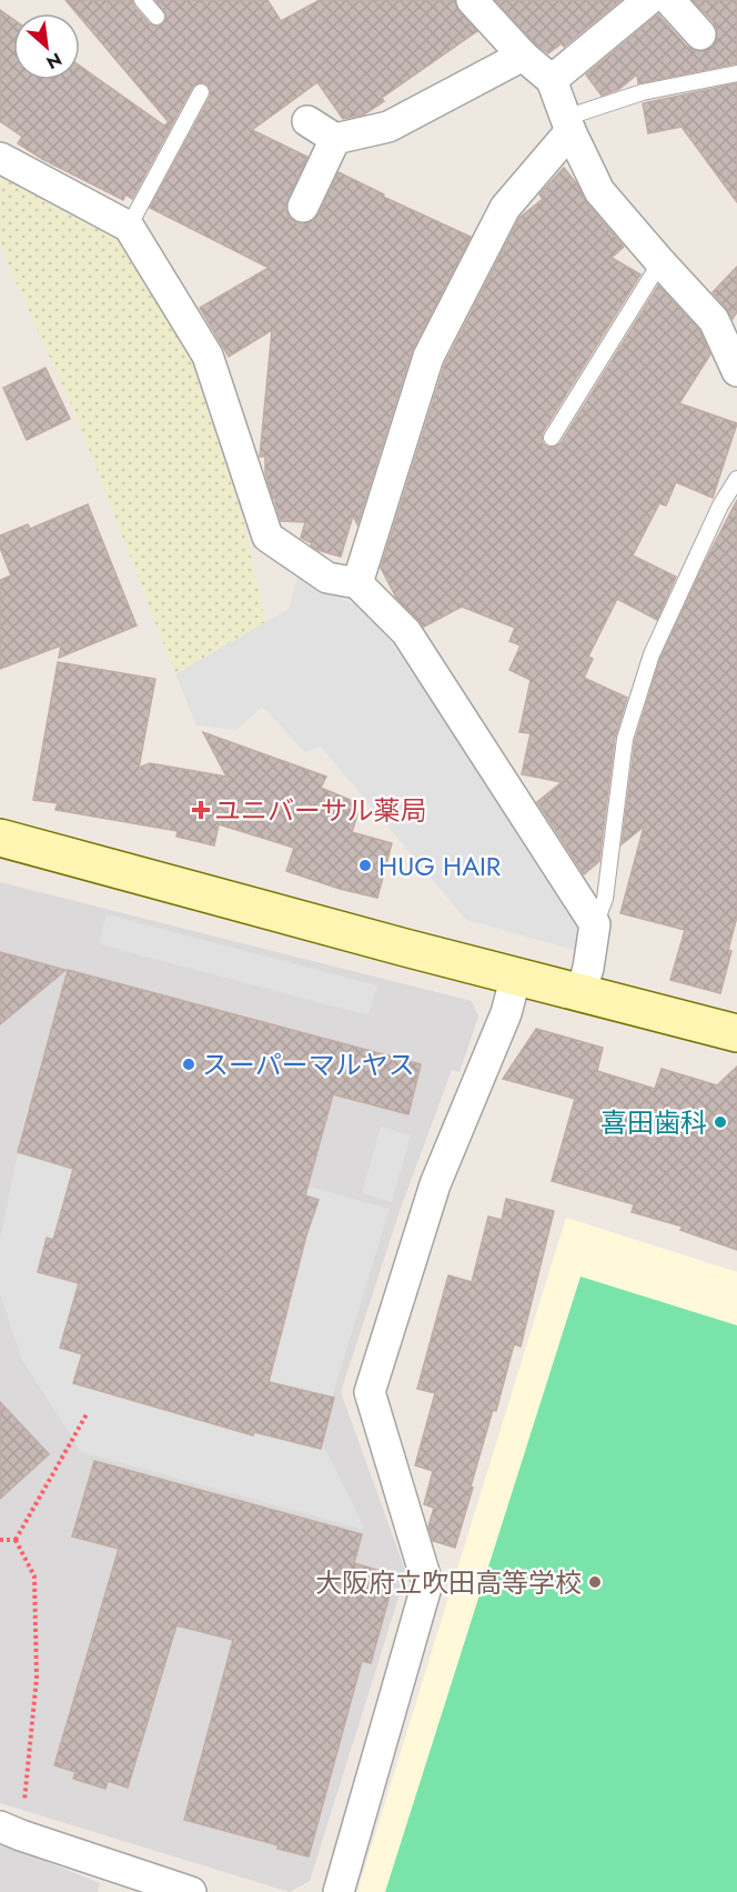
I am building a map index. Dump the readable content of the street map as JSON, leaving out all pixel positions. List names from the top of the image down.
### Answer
{
  "places": {
    "health": ["ユニバーサル薬局"],
    "other": [
      "HUG HAIR",
      "スーパーマルヤス",
      "喜田歯科",
      "大阪府立吹田高等学校"
    ]
  },
  "north": "bottom right"
}
